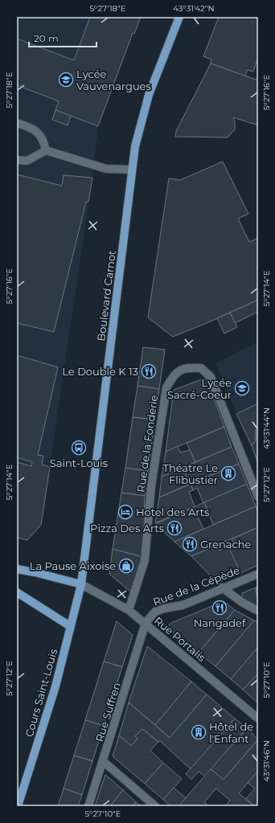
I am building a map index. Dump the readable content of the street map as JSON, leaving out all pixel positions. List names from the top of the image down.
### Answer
{
  "streets": {
    "main road": ["Boulevard Carnot", "Cours Saint-Louis"],
    "street": [
      "Rue de la Fonderie",
      "Rue de la Cépède",
      "Rue Portalis",
      "Rue Suffren"
    ]
  },
  "crossings": [
    ["Boulevard Carnot", "Rue Portalis"],
    ["Boulevard Carnot", "Cours Saint-Louis"],
    ["Rue de la Fonderie", "Rue Portalis"],
    ["Rue de la Cépède", "Rue Portalis"],
    ["Rue de la Cépède", "Rue Suffren"],
    ["Rue Portalis", "Cours Saint-Louis"],
    ["Rue Portalis", "Rue Suffren"]
  ],
  "places": {
    "school or university": ["Lycée Vauvenargues", "Lycée Sacré-Coeur"],
    "restaurant": [
      "Le Double K 13",
      "Pizza Des Arts",
      "Grenache",
      "Nangadef"
    ],
    "bus stop": ["Saint-Louis"],
    "building": ["Théatre Le Flibustier", "Hôtel de l'Enfant"],
    "hotel": ["Hotel des Arts"],
    "shop": ["La Pause Aixoise"]
  },
  "scale_bar": "20 m",
  "coordinates": [
    "5°27'18\"E",
    "43°31'42\"N",
    "5°27'16\"E",
    "5°27'14\"E",
    "43°31'44\"N",
    "5°27'12\"E",
    "5°27'10\"E",
    "43°31'46\"N"
  ]
}
